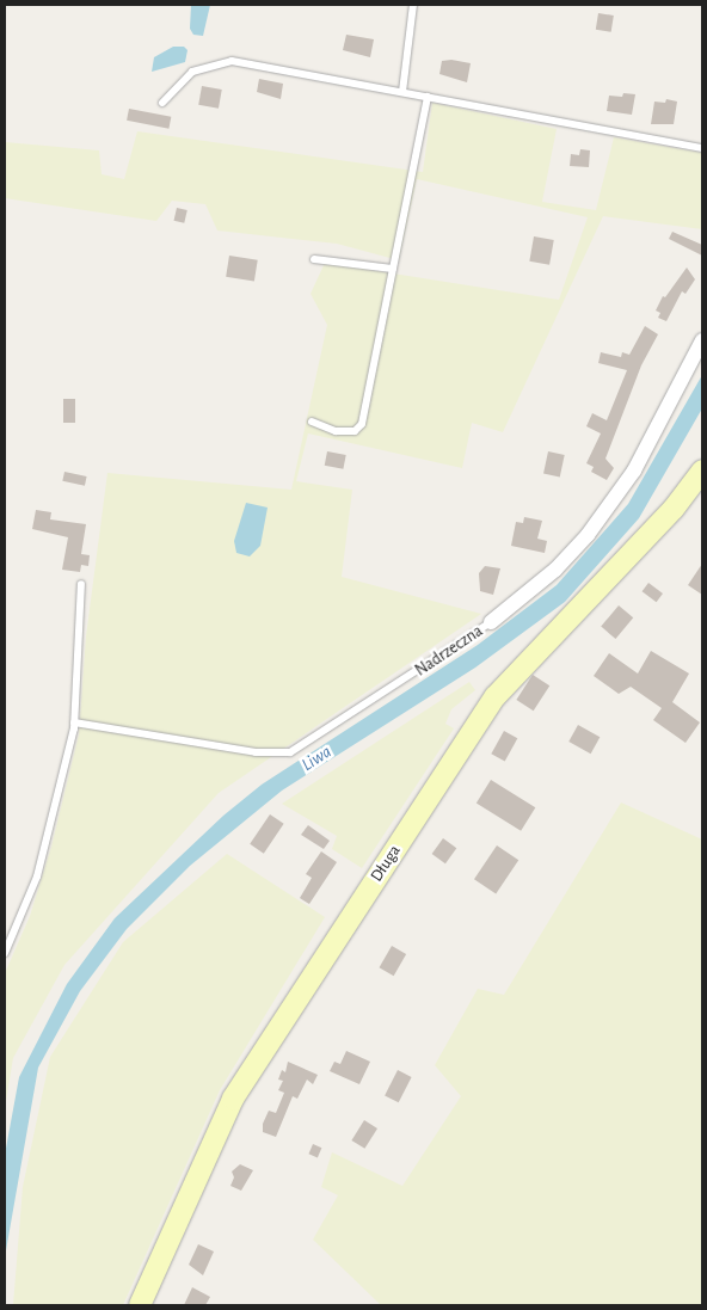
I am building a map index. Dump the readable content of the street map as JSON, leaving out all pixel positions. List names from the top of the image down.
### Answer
{
  "streets": {
    "street": ["Nadrzeczna", "Długa"]
  },
  "water": ["Liwa"]
}
